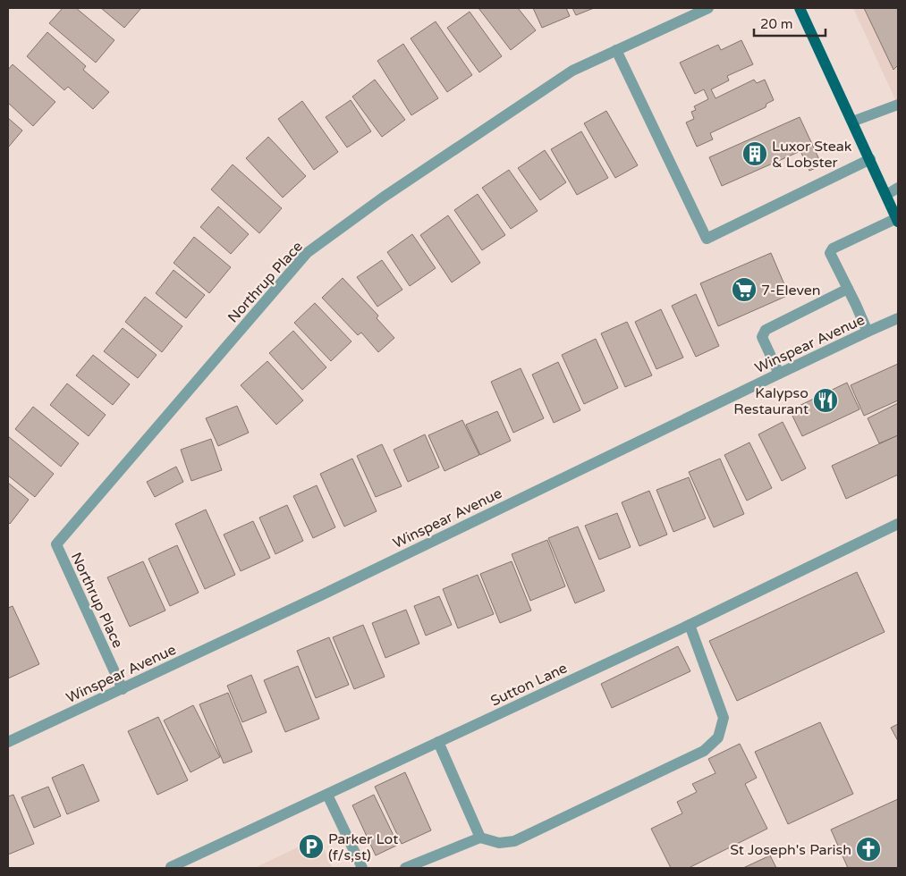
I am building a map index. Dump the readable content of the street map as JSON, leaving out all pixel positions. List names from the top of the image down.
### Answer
{
  "streets": {
    "street": ["Northrup Place", "Winspear Avenue", "Sutton Lane"]
  },
  "crossings": [
    ["Northrup Place", "Winspear Avenue"]
  ],
  "places": {
    "building": ["Luxor Steak & Lobster"],
    "supermarket": ["7-Eleven"],
    "restaurant": ["Kalypso Restaurant"],
    "parking": ["Parker Lot (f/s,st)"],
    "church": ["St Joseph's Parish"]
  },
  "scale_bar": "20 m"
}
